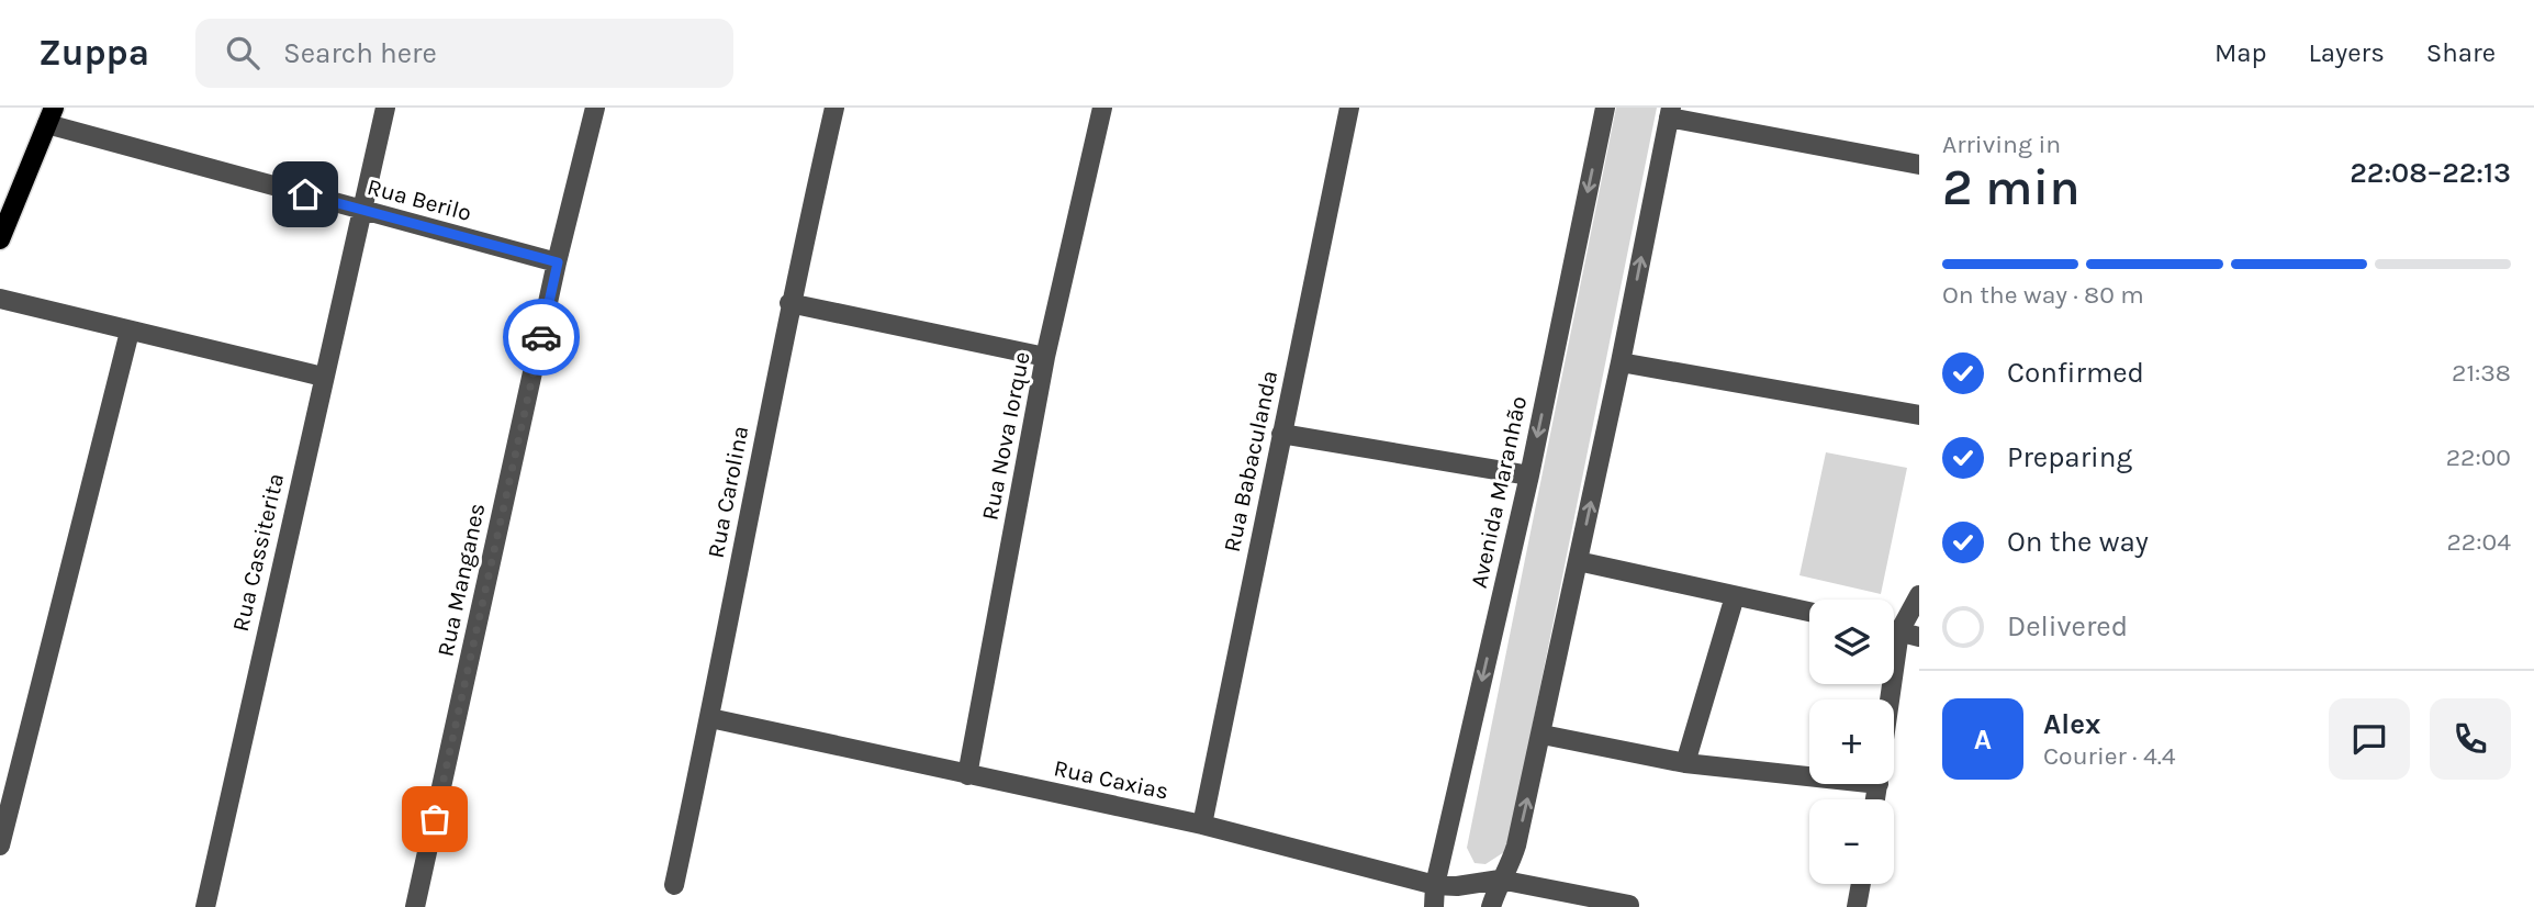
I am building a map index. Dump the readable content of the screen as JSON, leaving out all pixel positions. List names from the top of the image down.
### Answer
{
  "streets": {
    "street": [
      "Rua Berilo",
      "Rua Nova Iorque",
      "Rua Babaculanda",
      "Rua Carolina",
      "Avenida Maranhão",
      "Rua Cassiterita",
      "Rua Manganes",
      "Rua Caxias"
    ]
  },
  "crossings": [
    ["Rua Berilo", "Rua Cassiterita"],
    ["Rua Berilo", "Rua Manganes"],
    ["Rua Nova Iorque", "Rua Caxias"],
    ["Rua Babaculanda", "Rua Caxias"],
    ["Rua Carolina", "Rua Caxias"],
    ["Avenida Maranhão", "Rua Caxias"]
  ],
  "page": {
    "header": "Zuppa",
    "search": "Search here",
    "nav": ["Map", "Layers", "Share"],
    "heading": ["2 min", "Arriving in", "22:08–22:13"],
    "panel": ["Alex", "Courier · 4.4"],
    "bar": "On the way · 80 m",
    "list": [
      ["Confirmed", "21:38"],
      ["Preparing", "22:00"],
      ["On the way", "22:04"],
      "Delivered"
    ],
    "map_buttons": ["+", "−"],
    "round": "A"
  }
}
